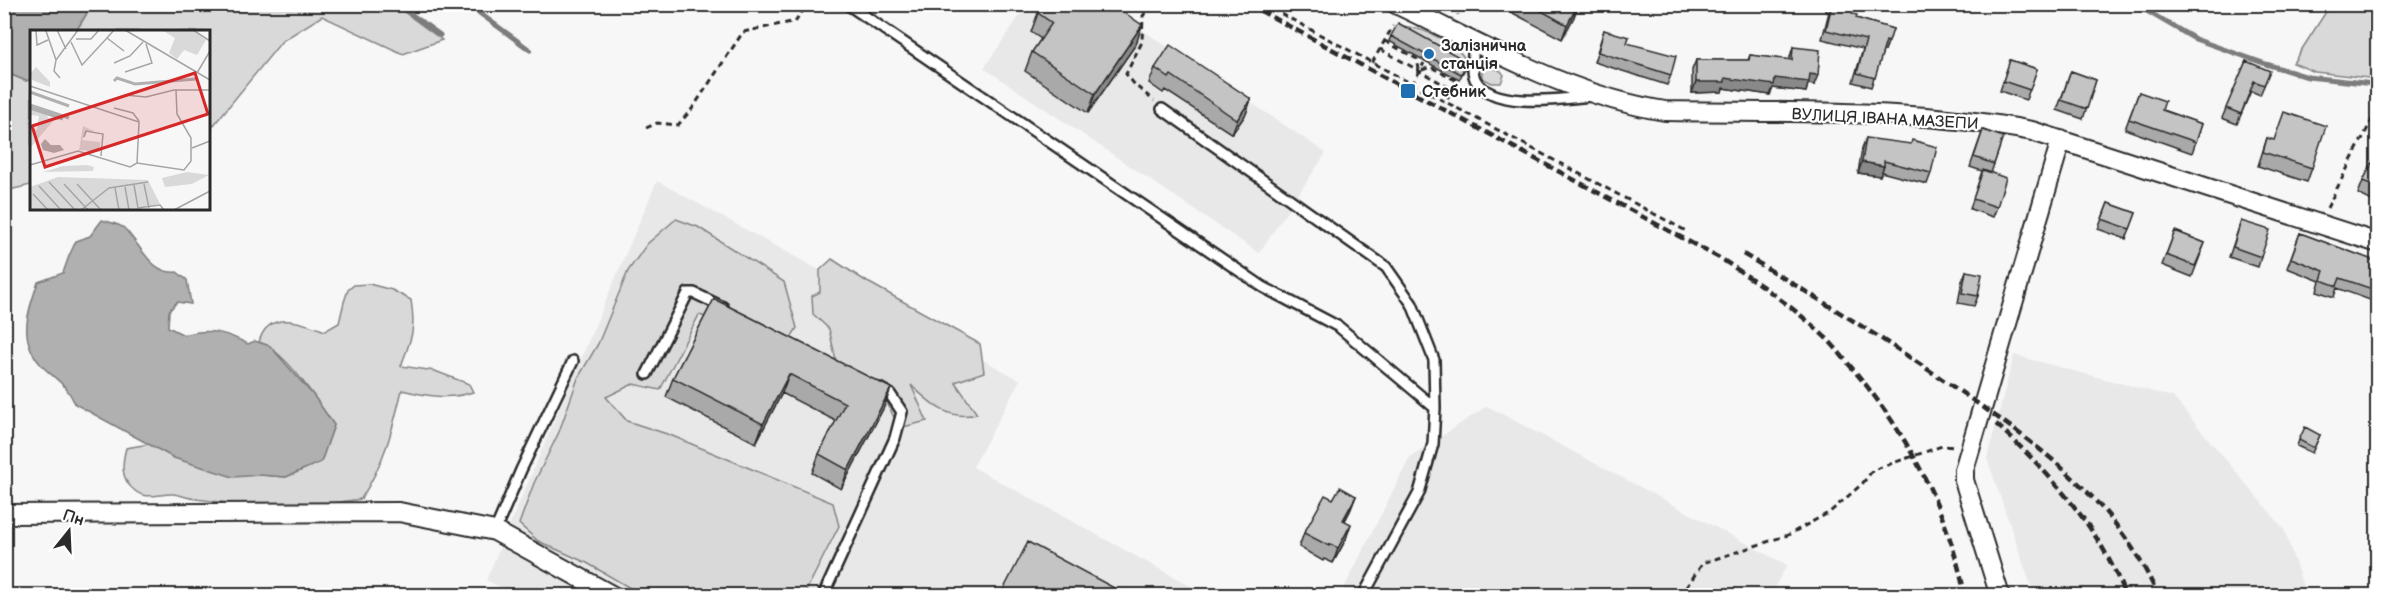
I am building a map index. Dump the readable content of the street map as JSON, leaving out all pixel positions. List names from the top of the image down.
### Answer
{
  "streets": {
    "street": ["ВУЛИЦЯ ІВАНА МАЗЕПИ"]
  },
  "places": {
    "other": ["Залізнична станція"],
    "transit": ["Стебник"]
  },
  "north": "top"
}
